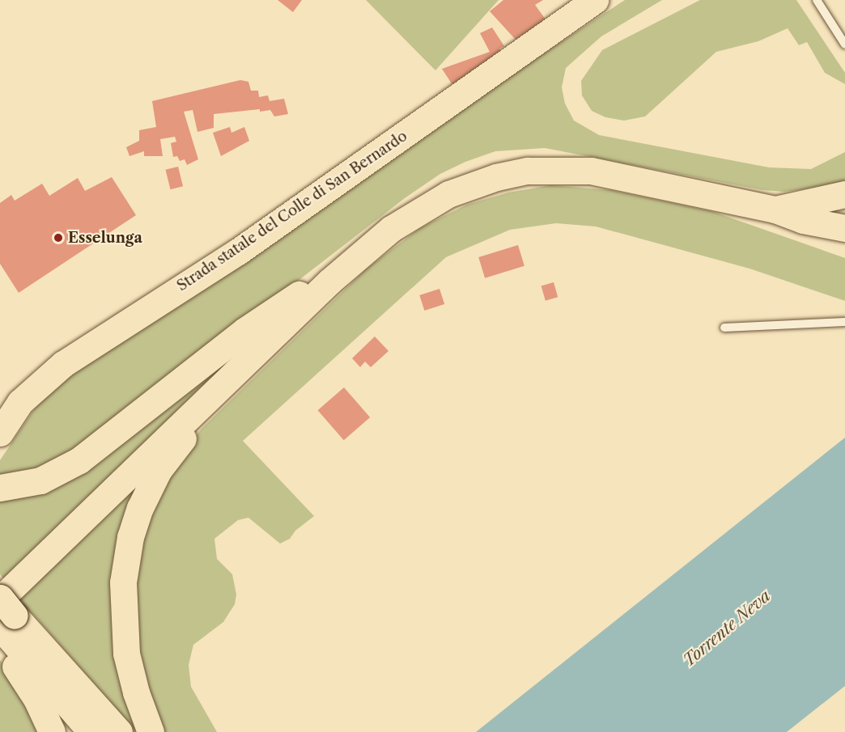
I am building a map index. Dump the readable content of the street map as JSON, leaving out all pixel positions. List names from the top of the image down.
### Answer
{
  "streets": {
    "main road": ["Strada statale del Colle di San Bernardo"]
  },
  "water": ["Torrente Neva"],
  "places": ["Esselunga"]
}
